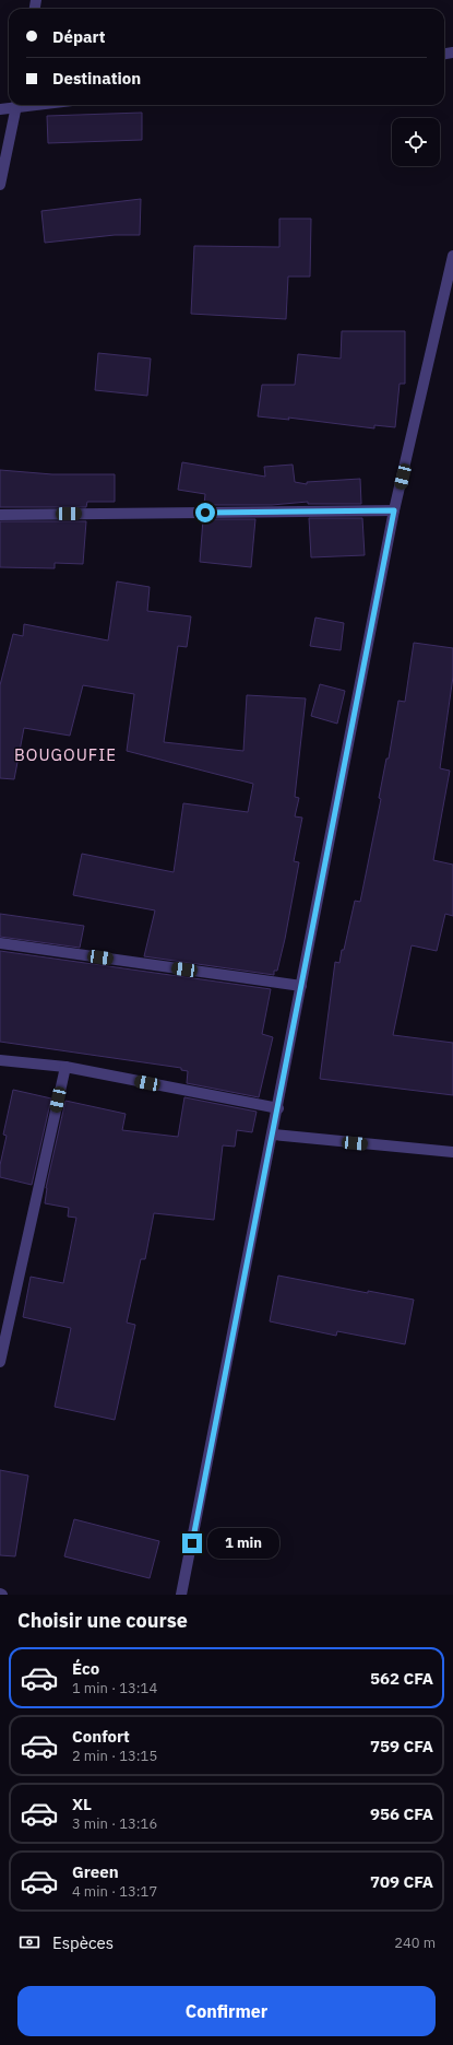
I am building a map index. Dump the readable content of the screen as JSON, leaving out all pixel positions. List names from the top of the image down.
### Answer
{
  "districts": ["BOUGOUFIE"],
  "page": {
    "banner": ["Départ", "Destination"],
    "bubble": "1 min",
    "heading": "Choisir une course",
    "list": [
      {
        "name": "Éco",
        "note": "1 min · 13:14",
        "value": "562 CFA"
      },
      {
        "name": "Confort",
        "note": "2 min · 13:15",
        "value": "759 CFA"
      },
      {
        "name": "XL",
        "note": "3 min · 13:16",
        "value": "956 CFA"
      },
      {
        "name": "Green",
        "note": "4 min · 13:17",
        "value": "709 CFA"
      }
    ],
    "pay": ["Espèces", "240 m"],
    "buttons": "Confirmer"
  }
}
